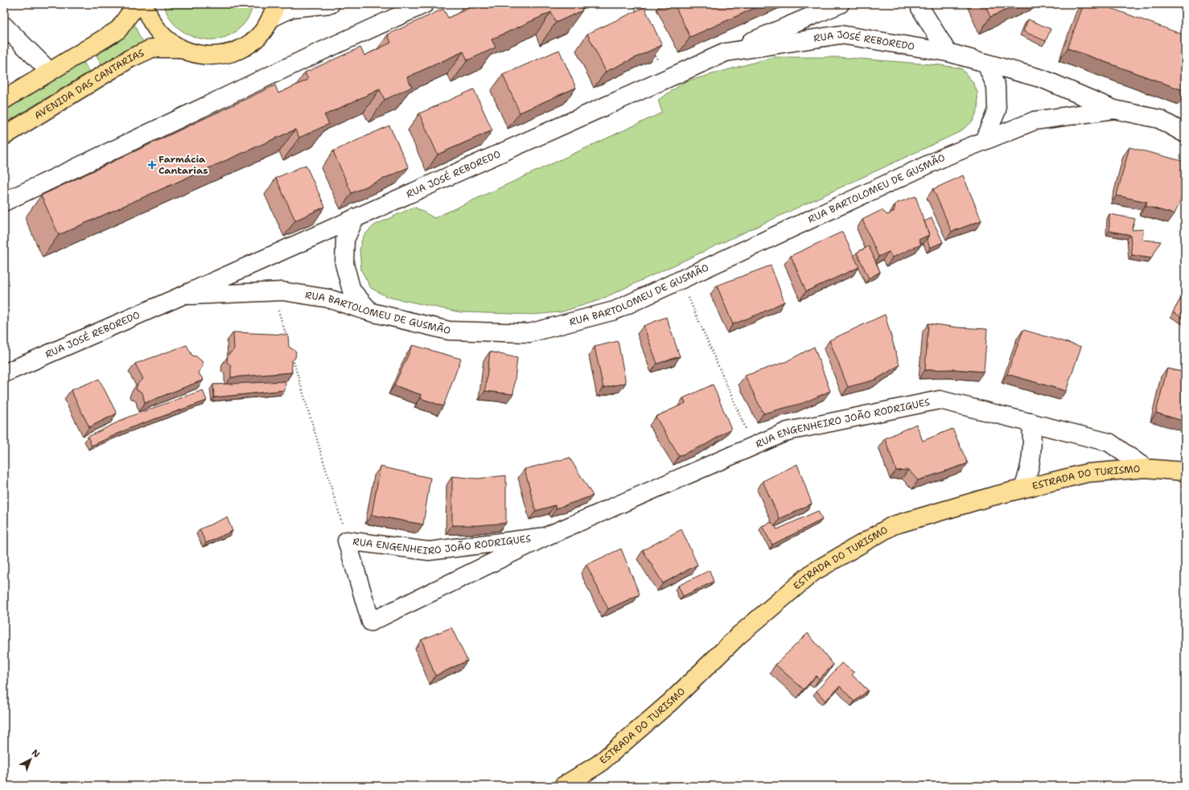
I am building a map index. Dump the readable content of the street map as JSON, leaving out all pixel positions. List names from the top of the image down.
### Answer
{
  "streets": {
    "main road": ["AVENIDA DAS CANTARIAS", "ESTRADA DO TURISMO"],
    "street": ["RUA JOSÉ REBOREDO", "RUA BARTOLOMEU DE GUSMÃO", "RUA ENGENHEIRO JOÃO RODRIGUES"]
  },
  "crossings": [
    ["RUA JOSÉ REBOREDO", "RUA BARTOLOMEU DE GUSMÃO"],
    ["RUA ENGENHEIRO JOÃO RODRIGUES", "ESTRADA DO TURISMO"]
  ],
  "places": {
    "health": ["Farmácia Cantarias"]
  },
  "north": "top right"
}
